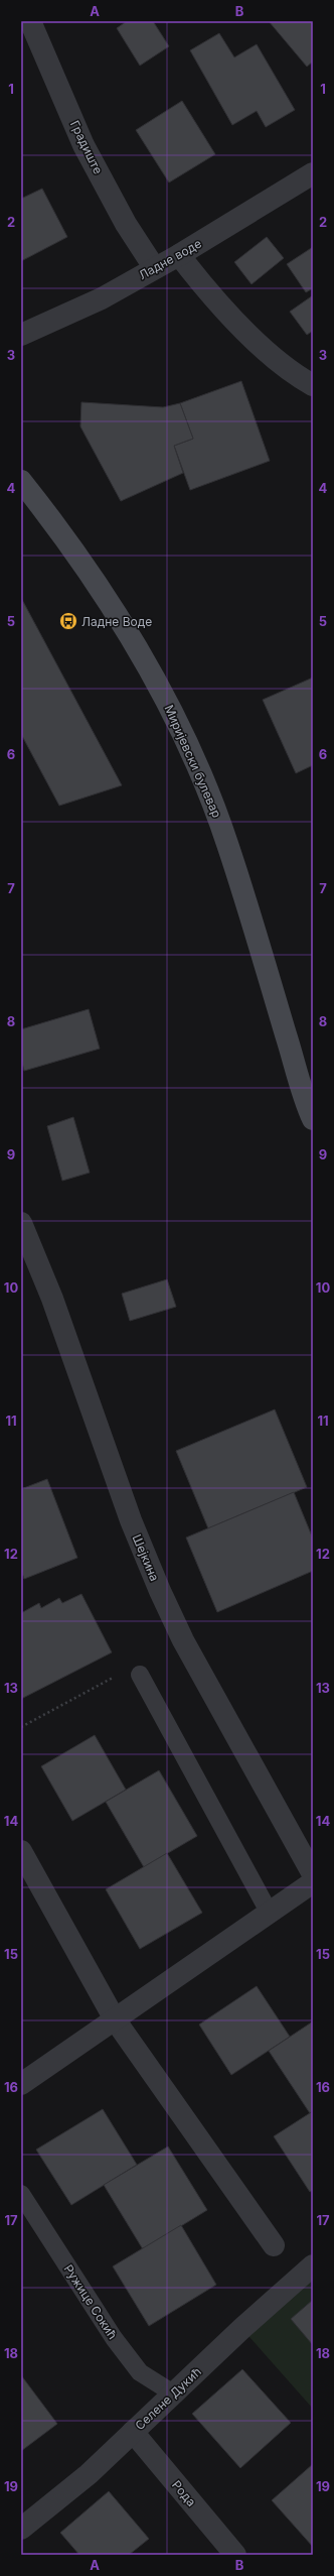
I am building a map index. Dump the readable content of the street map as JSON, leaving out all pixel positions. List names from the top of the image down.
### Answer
{
  "streets": {
    "main road": ["Миријевски булевар"],
    "street": [
      "Градиште",
      "Ладне воде",
      "Шејкина",
      "Селене Дукић",
      "Рода"
    ],
    "lane": ["Ружице Сокић"]
  },
  "crossings": [
    ["Градиште", "Ладне воде"],
    ["Ружице Сокић", "Селене Дукић"],
    ["Селене Дукић", "Рода"]
  ],
  "places": {
    "bus stop": ["Ладне Воде"]
  },
  "grid": {
    "columns": ["A", "B"],
    "rows": [
      "1",
      "2",
      "3",
      "4",
      "5",
      "6",
      "7",
      "8",
      "9",
      "10",
      "11",
      "12",
      "13",
      "14",
      "15",
      "16",
      "17",
      "18",
      "19"
    ]
  }
}
